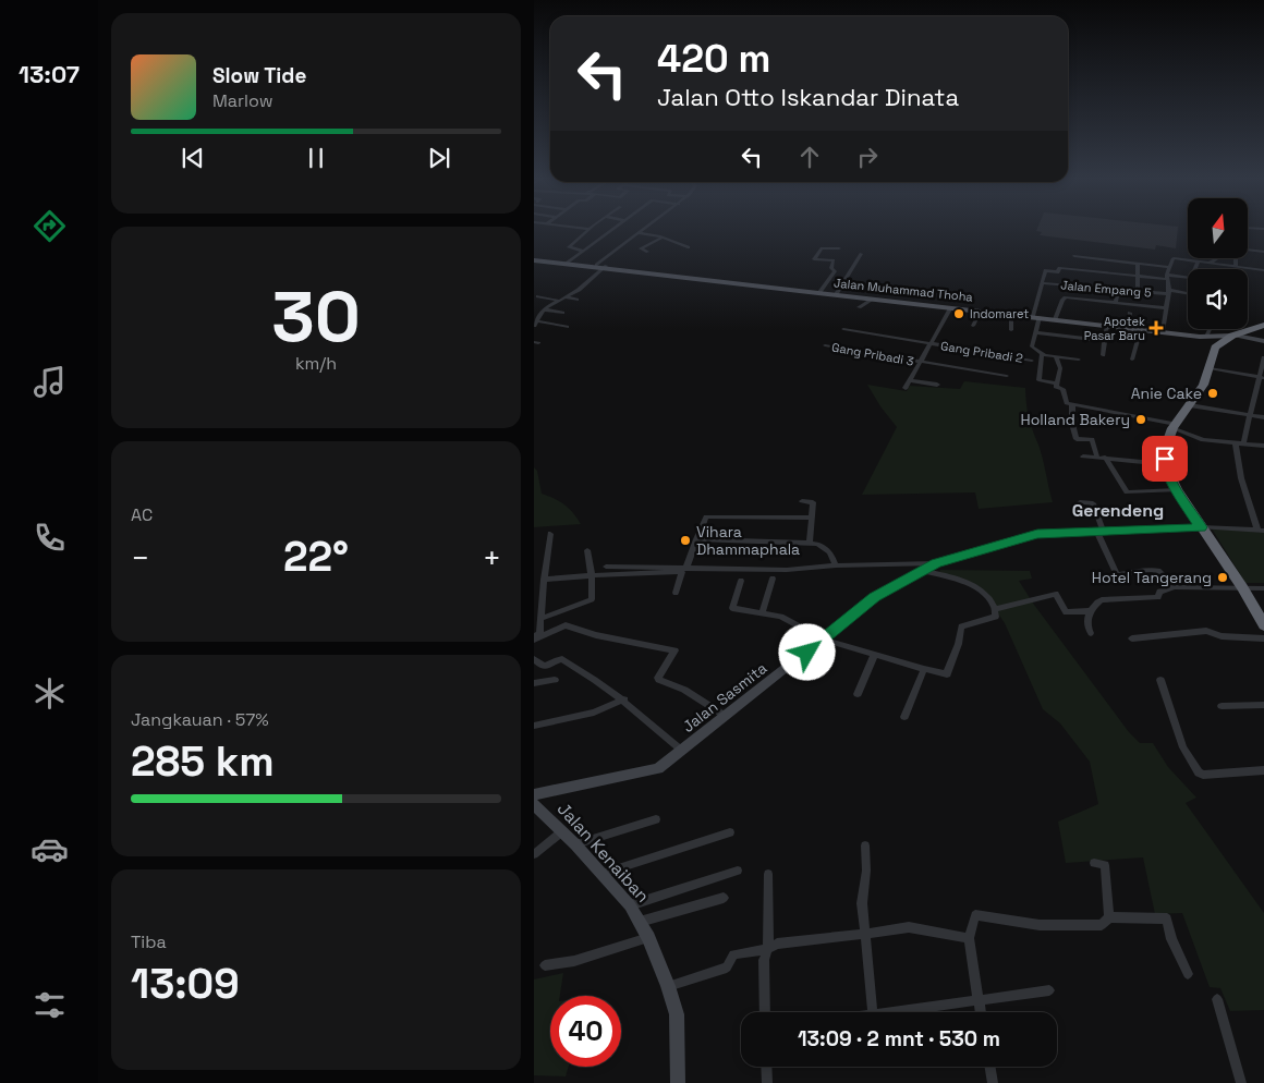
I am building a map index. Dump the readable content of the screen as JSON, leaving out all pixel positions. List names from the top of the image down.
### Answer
{
  "streets": {
    "main road": ["Jalan Muhammad Thoha"],
    "street": [
      "Jalan Empang 5",
      "Gang Pribadi 2",
      "Gang Pribadi 3",
      "Jalan Sasmita",
      "Jalan Kenaiban"
    ]
  },
  "districts": ["Gerendeng"],
  "places": {
    "other": [
      "Indomaret",
      "Anie Cake",
      "Holland Bakery",
      "Vihara Dhammaphala",
      "Hotel Tangerang"
    ],
    "health": ["Apotek Pasar Baru"]
  },
  "north": "top",
  "page": {
    "tabs": "13:07",
    "turn": ["420 m", "Jalan Otto Iskandar Dinata"],
    "song": ["Slow Tide", "Marlow"],
    "tile": [
      ["30", "km/h"],
      "AC",
      ["Jangkauan · 57%", "285 km"],
      ["Tiba", "13:09"]
    ],
    "heat": ["−", "22°", "+"],
    "limit": "40",
    "trip": "13:09 · 2 mnt · 530 m"
  }
}
